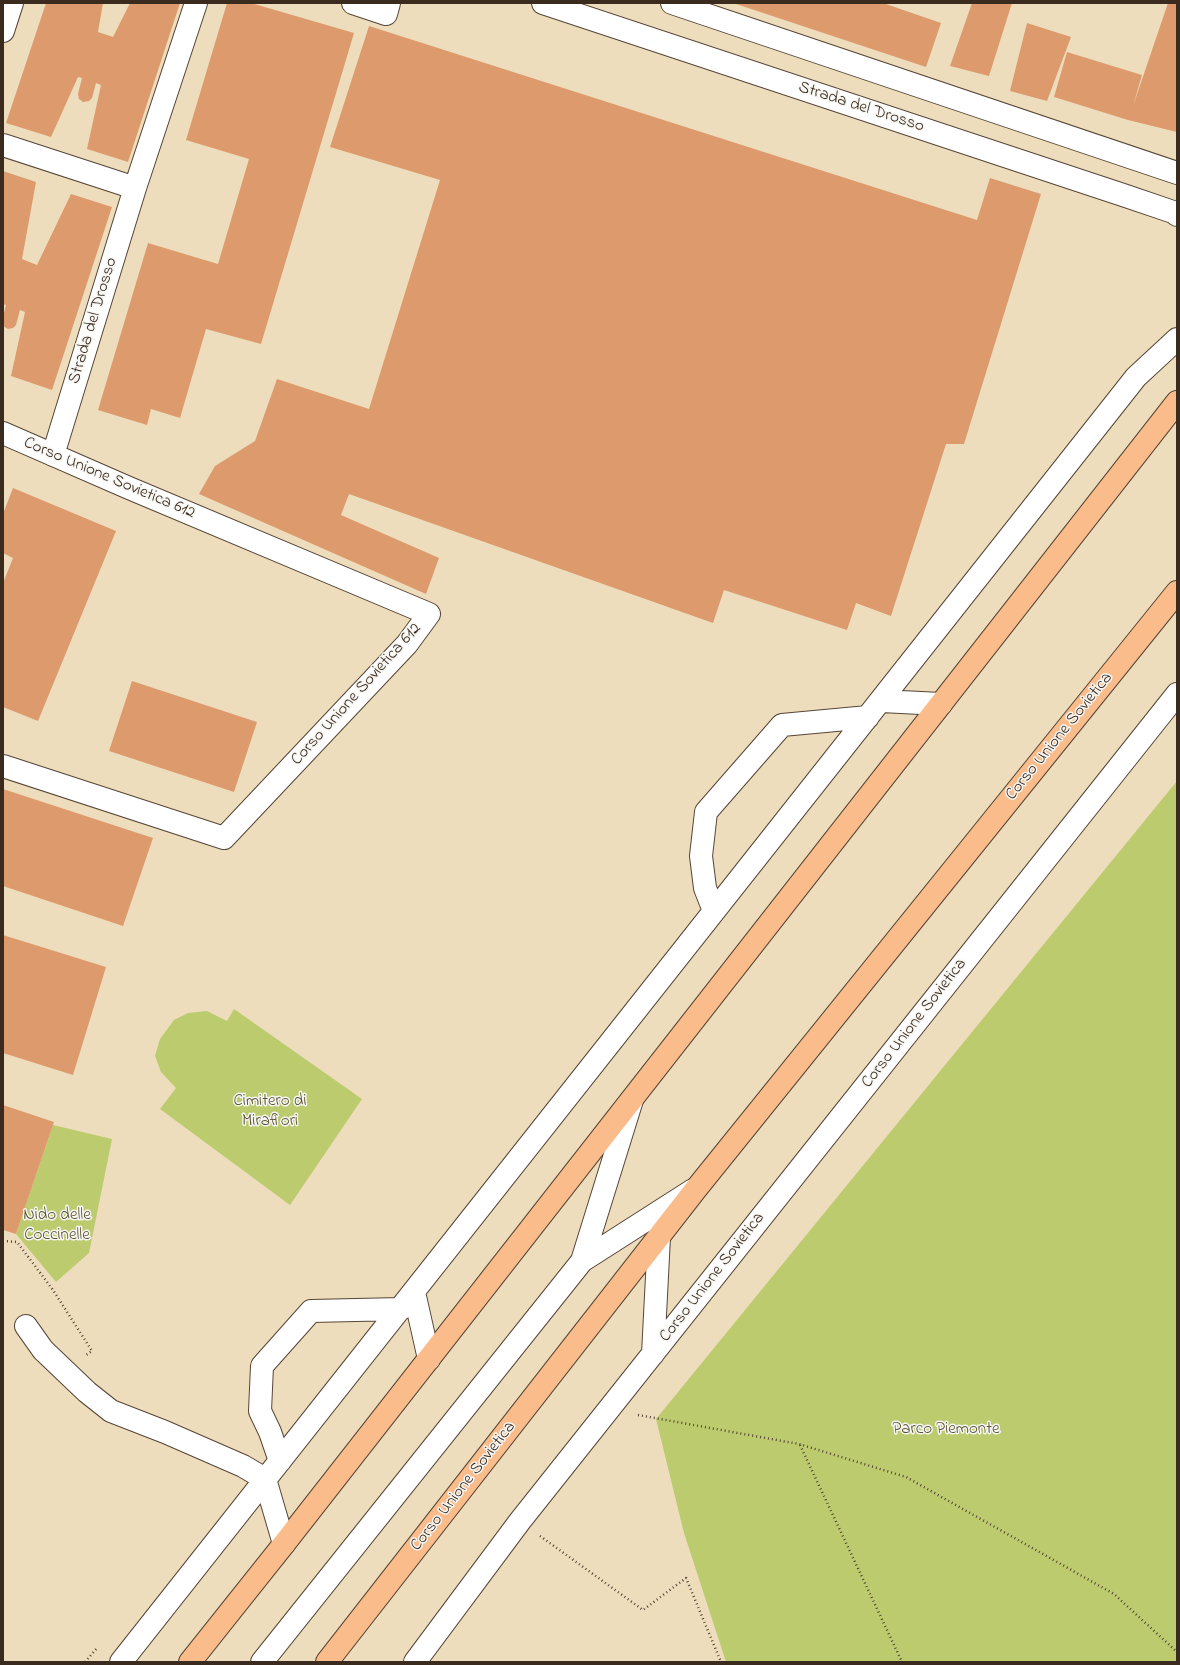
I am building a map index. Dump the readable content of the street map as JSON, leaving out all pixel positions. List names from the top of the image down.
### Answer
{
  "streets": {
    "main road": ["Corso Unione Sovietica"],
    "street": ["Strada del Drosso", "Corso Unione Sovietica 612"]
  },
  "crossings": [
    ["Strada del Drosso", "Corso Unione Sovietica 612"]
  ],
  "parks": ["Cimitero di Mirafiori", "Nido delle Coccinelle", "Parco Piemonte"]
}
